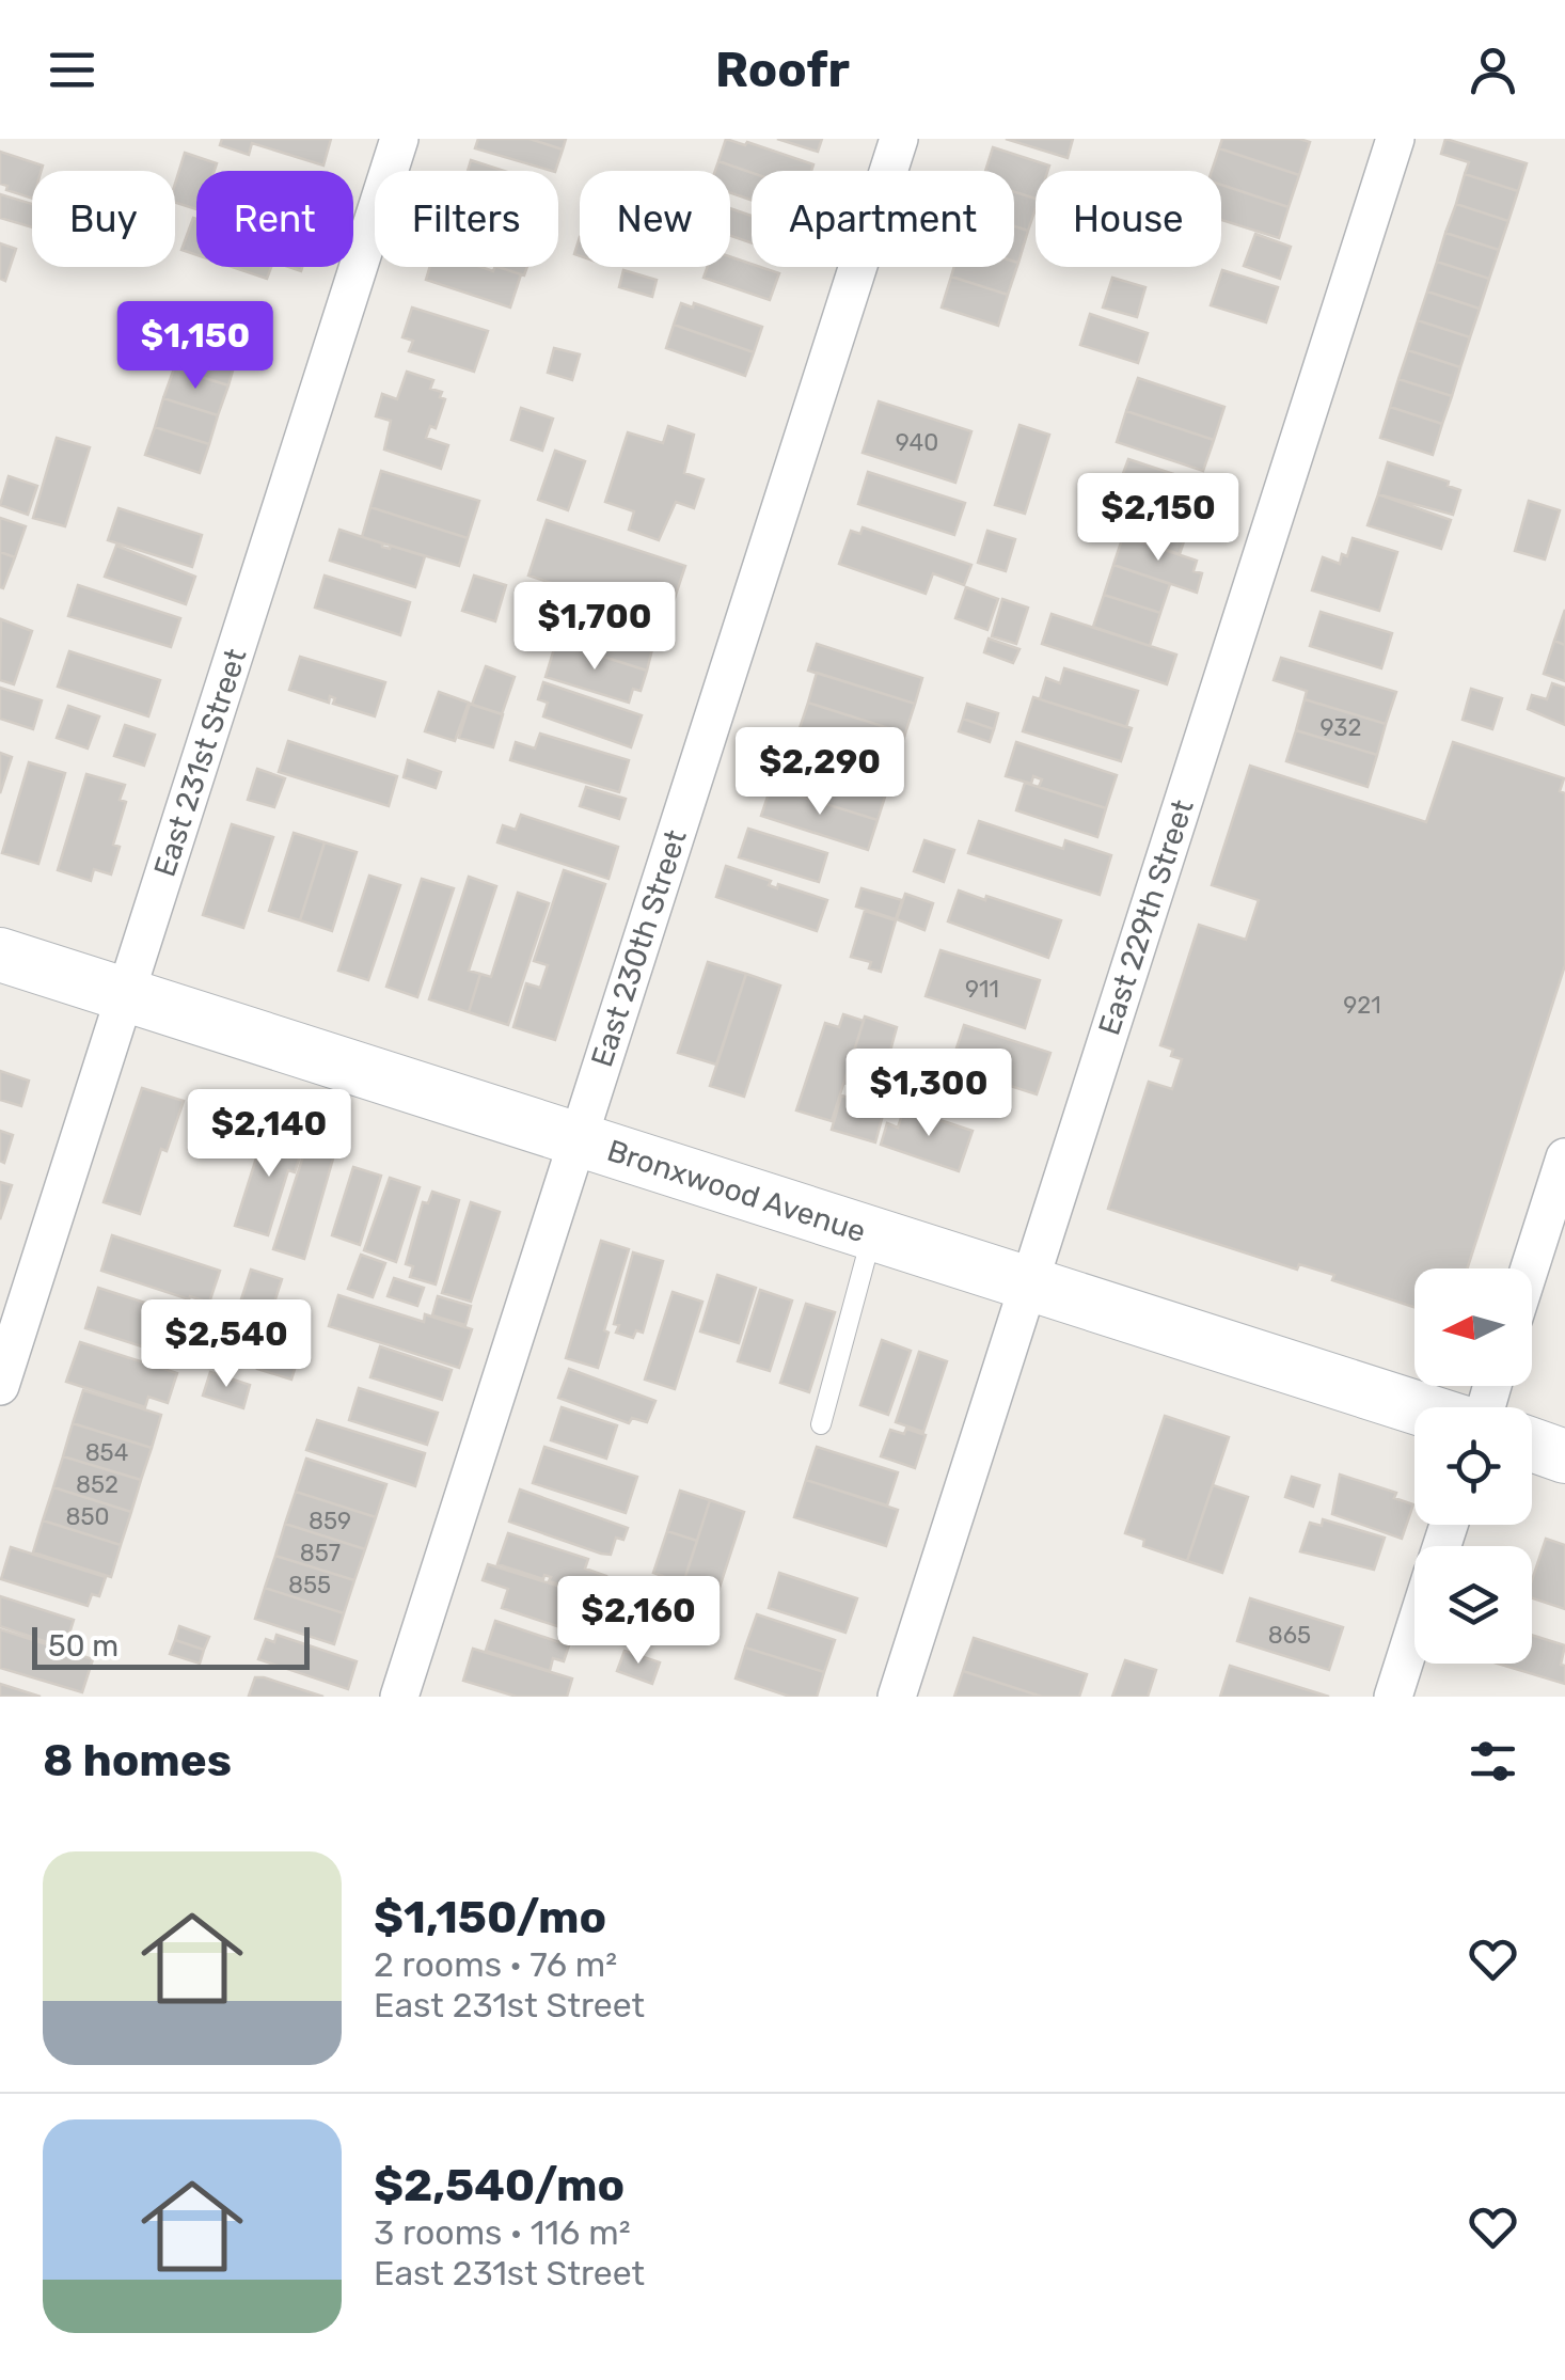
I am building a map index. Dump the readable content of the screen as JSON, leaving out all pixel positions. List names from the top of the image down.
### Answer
{
  "streets": {
    "street": [
      "East 231st Street",
      "East 229th Street",
      "East 230th Street",
      "Bronxwood Avenue"
    ]
  },
  "crossings": [
    ["East 231st Street", "Bronxwood Avenue"],
    ["East 229th Street", "Bronxwood Avenue"],
    ["East 230th Street", "Bronxwood Avenue"]
  ],
  "house_numbers": [
    "940",
    "932",
    "911",
    "921",
    "854",
    "852",
    "850",
    "859",
    "857",
    "855",
    "865"
  ],
  "scale_bar": "50 m",
  "north": "left",
  "page": {
    "header": "Roofr",
    "chip": [
      "Buy",
      "Rent",
      "Filters",
      "New",
      "Apartment",
      "House"
    ],
    "price": [
      "$1,150",
      "$2,150",
      "$1,700",
      "$2,290",
      "$1,300",
      "$2,140",
      "$2,540",
      "$2,160"
    ],
    "scale": "50 m",
    "heading": "8 homes",
    "list": [
      {
        "name": "$1,150/mo",
        "note": "2 rooms · 76 m² · East 231st Street"
      },
      {
        "name": "$2,540/mo",
        "note": "3 rooms · 116 m² · East 231st Street"
      }
    ]
  }
}
